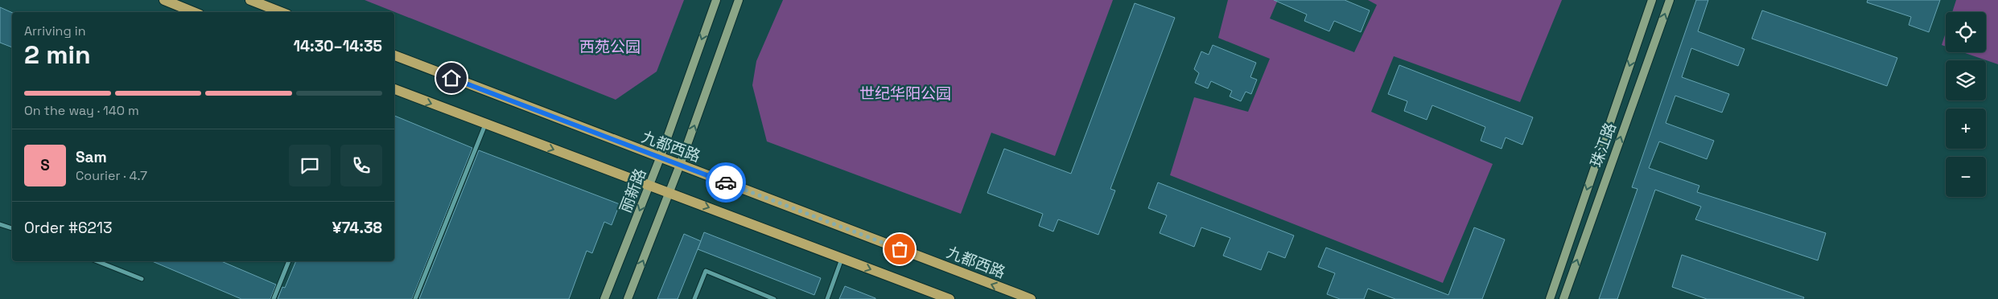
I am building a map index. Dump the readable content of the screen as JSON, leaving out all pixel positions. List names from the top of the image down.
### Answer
{
  "streets": {
    "main road": ["珠江路", "九都西路", "丽新路"]
  },
  "crossings": [
    ["九都西路", "丽新路"]
  ],
  "parks": ["西苑公园", "世纪华阳公园"],
  "page": {
    "map_buttons": ["+", "−"],
    "heading": ["2 min", "Arriving in", "14:30–14:35"],
    "panel": [
      "Sam",
      "Courier · 4.7",
      "Order #6213",
      "¥74.38"
    ],
    "bar": "On the way · 140 m",
    "round": "S"
  }
}
